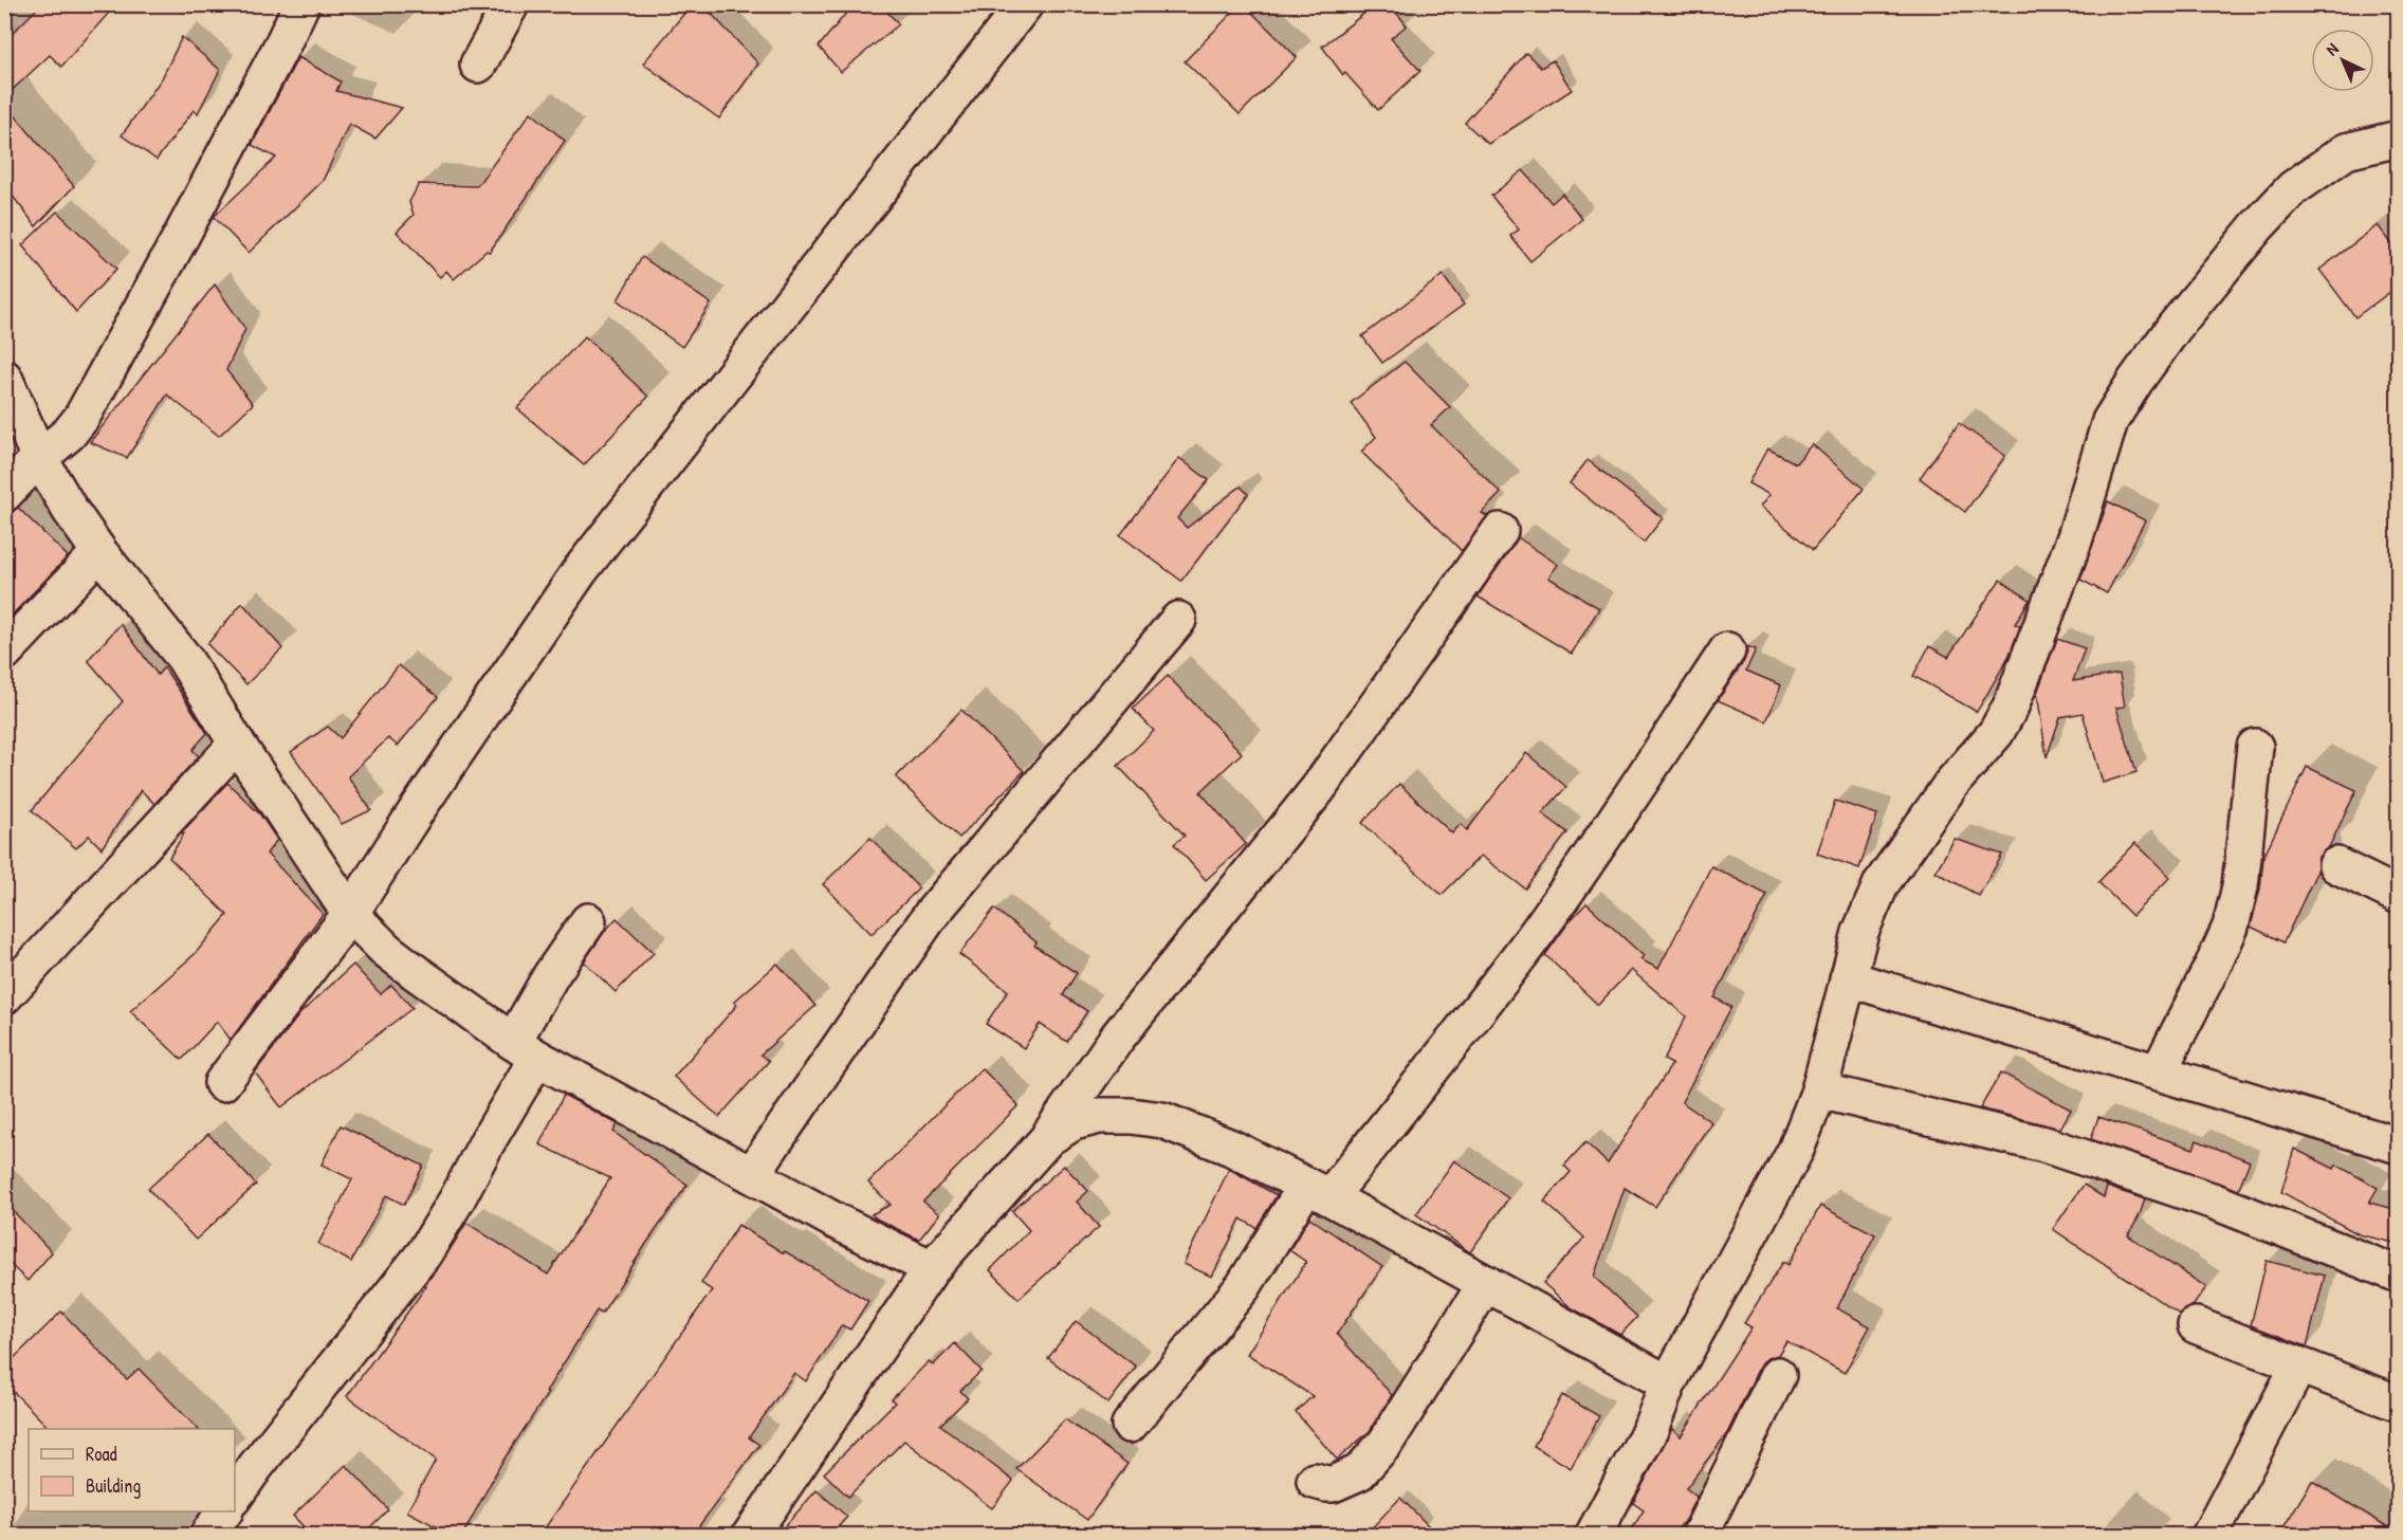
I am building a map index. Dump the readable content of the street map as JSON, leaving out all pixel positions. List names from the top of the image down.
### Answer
{
  "legend": ["Road", "Building"],
  "north": "top left"
}
